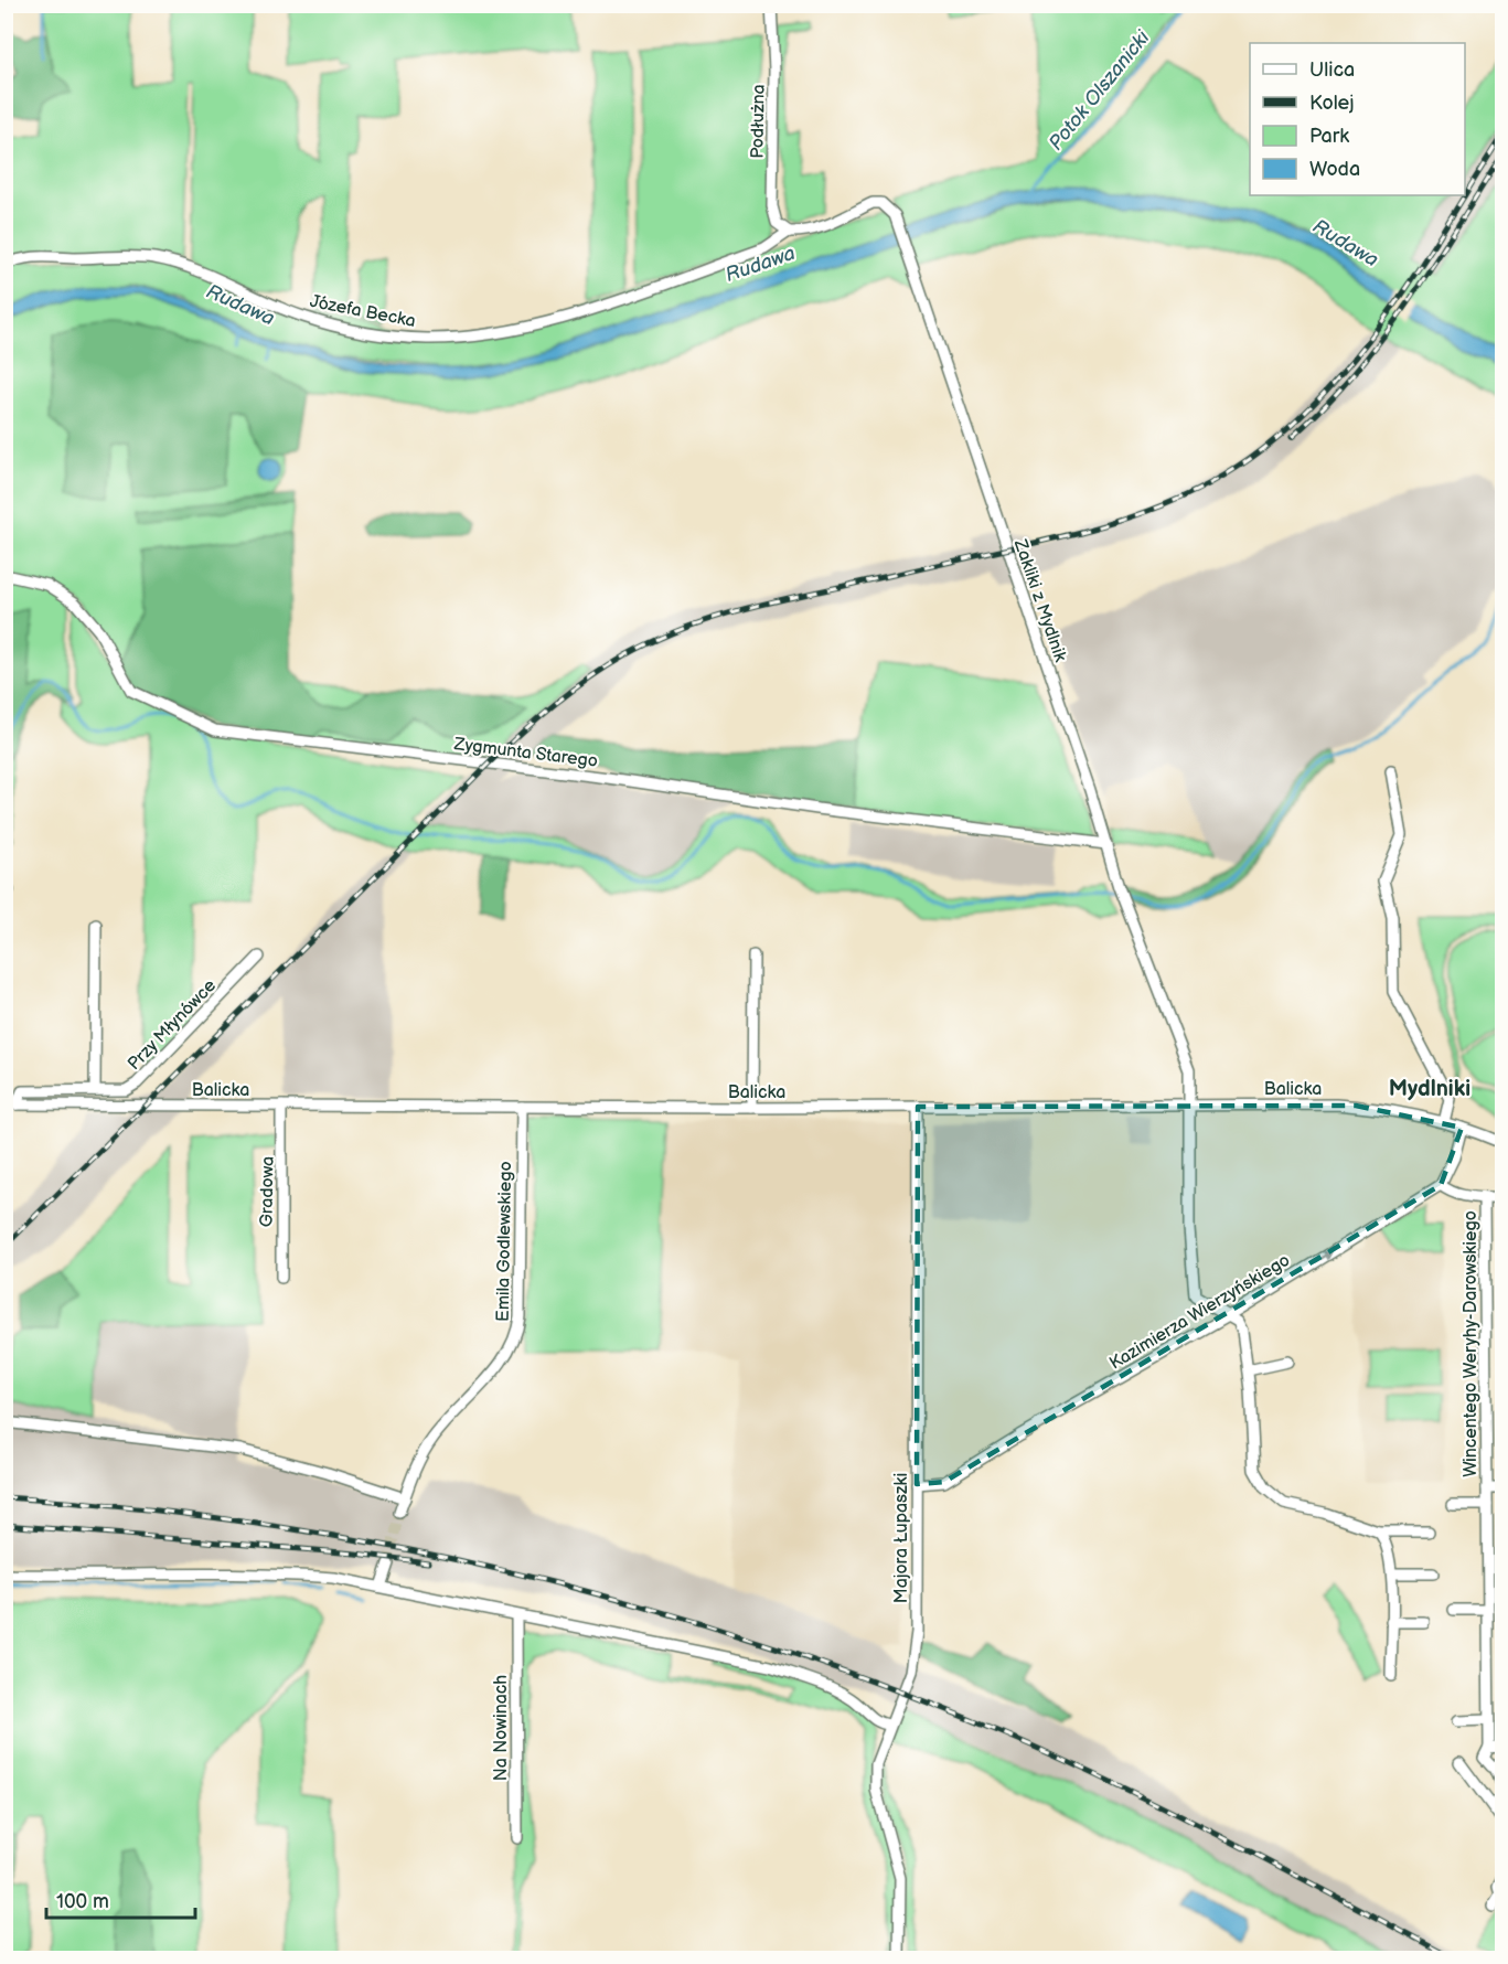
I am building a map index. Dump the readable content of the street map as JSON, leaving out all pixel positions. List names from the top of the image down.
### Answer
{
  "streets": {
    "street": [
      "Podłużna",
      "Józefa Becka",
      "Zakliki z Mydlnik",
      "Zygmunta Starego",
      "Przy Młynówce",
      "Balicka",
      "Gradowa",
      "Emila Godlewskiego",
      "Kazimierza Wierzyńskiego",
      "Wincentego Weryhy-Darowskiego",
      "Majora Łupaszki",
      "Na Nowinach"
    ]
  },
  "crossings": [
    ["Podłużna", "Józefa Becka"],
    ["Podłużna", "Zakliki z Mydlnik"],
    ["Józefa Becka", "Zakliki z Mydlnik"],
    ["Zakliki z Mydlnik", "Zygmunta Starego"],
    ["Zakliki z Mydlnik", "Balicka"],
    ["Zakliki z Mydlnik", "Kazimierza Wierzyńskiego"],
    ["Przy Młynówce", "Balicka"],
    ["Balicka", "Gradowa"],
    ["Balicka", "Emila Godlewskiego"],
    ["Balicka", "Majora Łupaszki"],
    ["Kazimierza Wierzyńskiego", "Majora Łupaszki"]
  ],
  "one_way": ["Kazimierza Wierzyńskiego"],
  "districts": ["Mydlniki"],
  "water": ["Potok Olszanicki", "Rudawa"],
  "legend": [
    "Ulica",
    "Kolej",
    "Park",
    "Woda"
  ],
  "scale_bar": "100 m"
}
